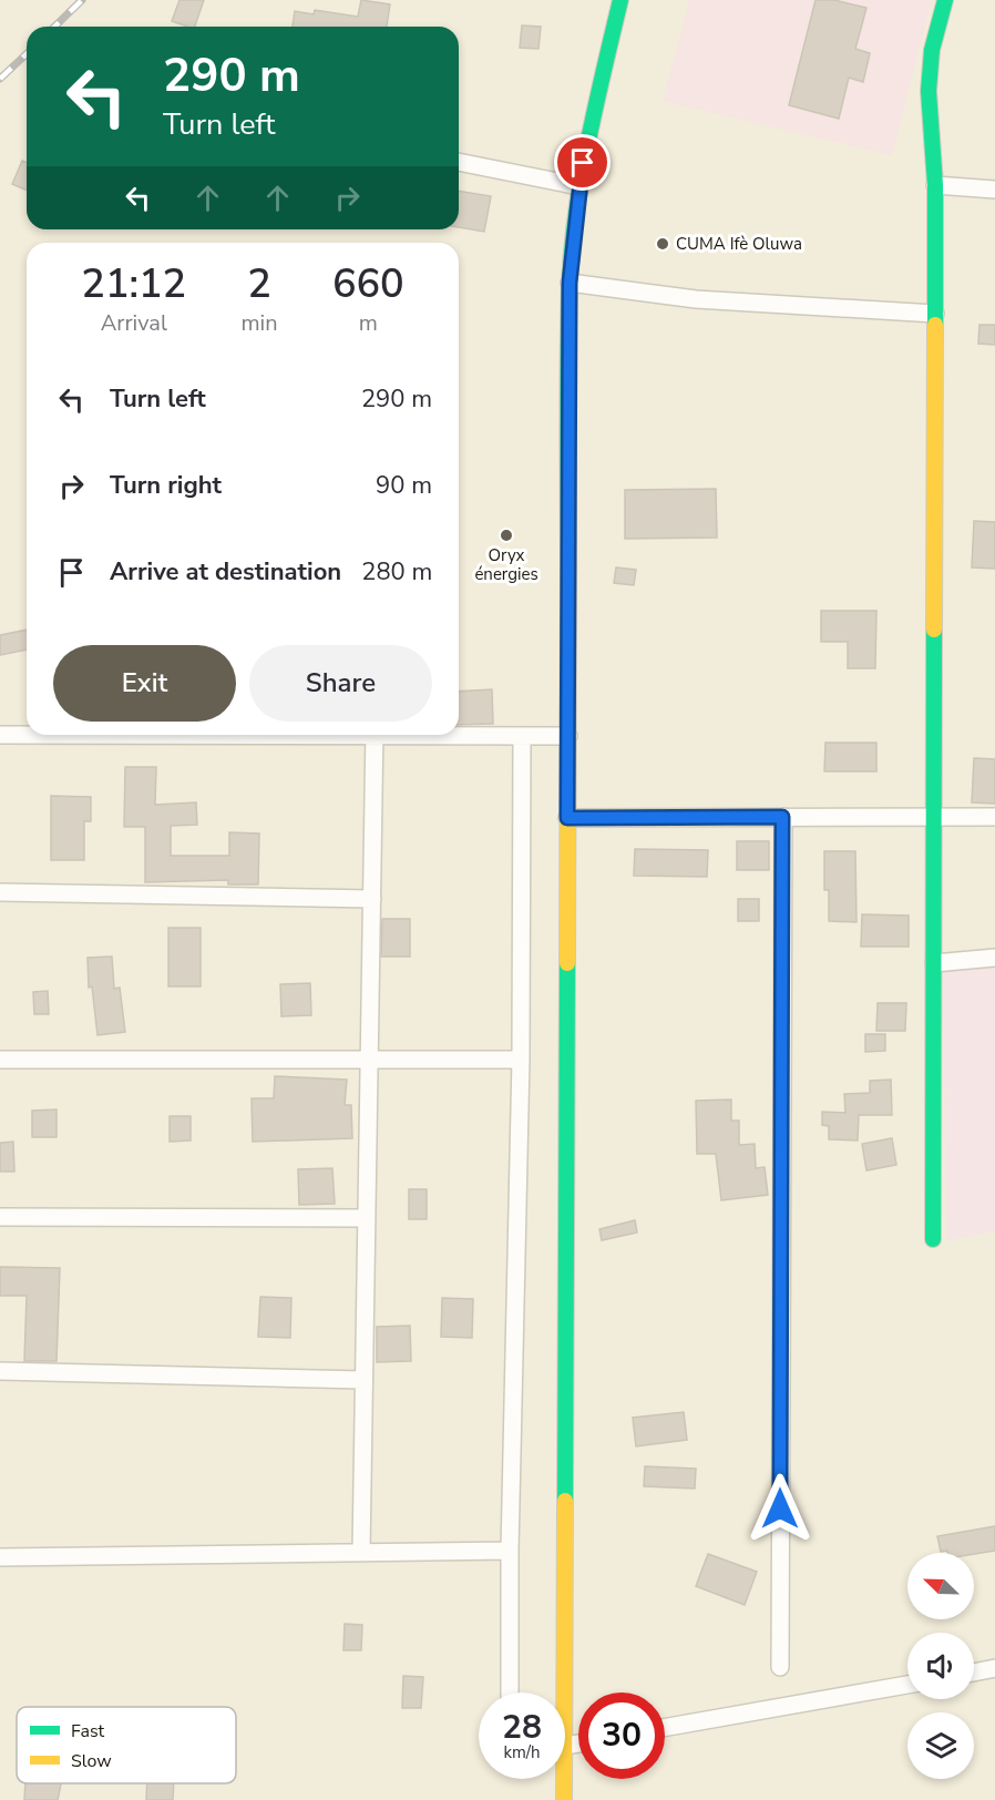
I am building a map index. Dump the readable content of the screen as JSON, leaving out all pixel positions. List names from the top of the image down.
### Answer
{
  "places": ["CUMA Ifè Oluwa", "Oryx énergies"],
  "legend": ["Fast", "Slow"],
  "north": "top left",
  "page": {
    "turn": ["290 m", "Turn left"],
    "eta": [
      "21:12",
      "Arrival",
      "2",
      "min",
      "660",
      "m"
    ],
    "list": [
      {
        "name": "Turn left",
        "value": "290 m"
      },
      {
        "name": "Turn right",
        "value": "90 m"
      },
      {
        "name": "Arrive at destination",
        "value": "280 m"
      }
    ],
    "buttons": ["Exit", "Share"],
    "speed": "28 km/h",
    "limit": "30"
  }
}
